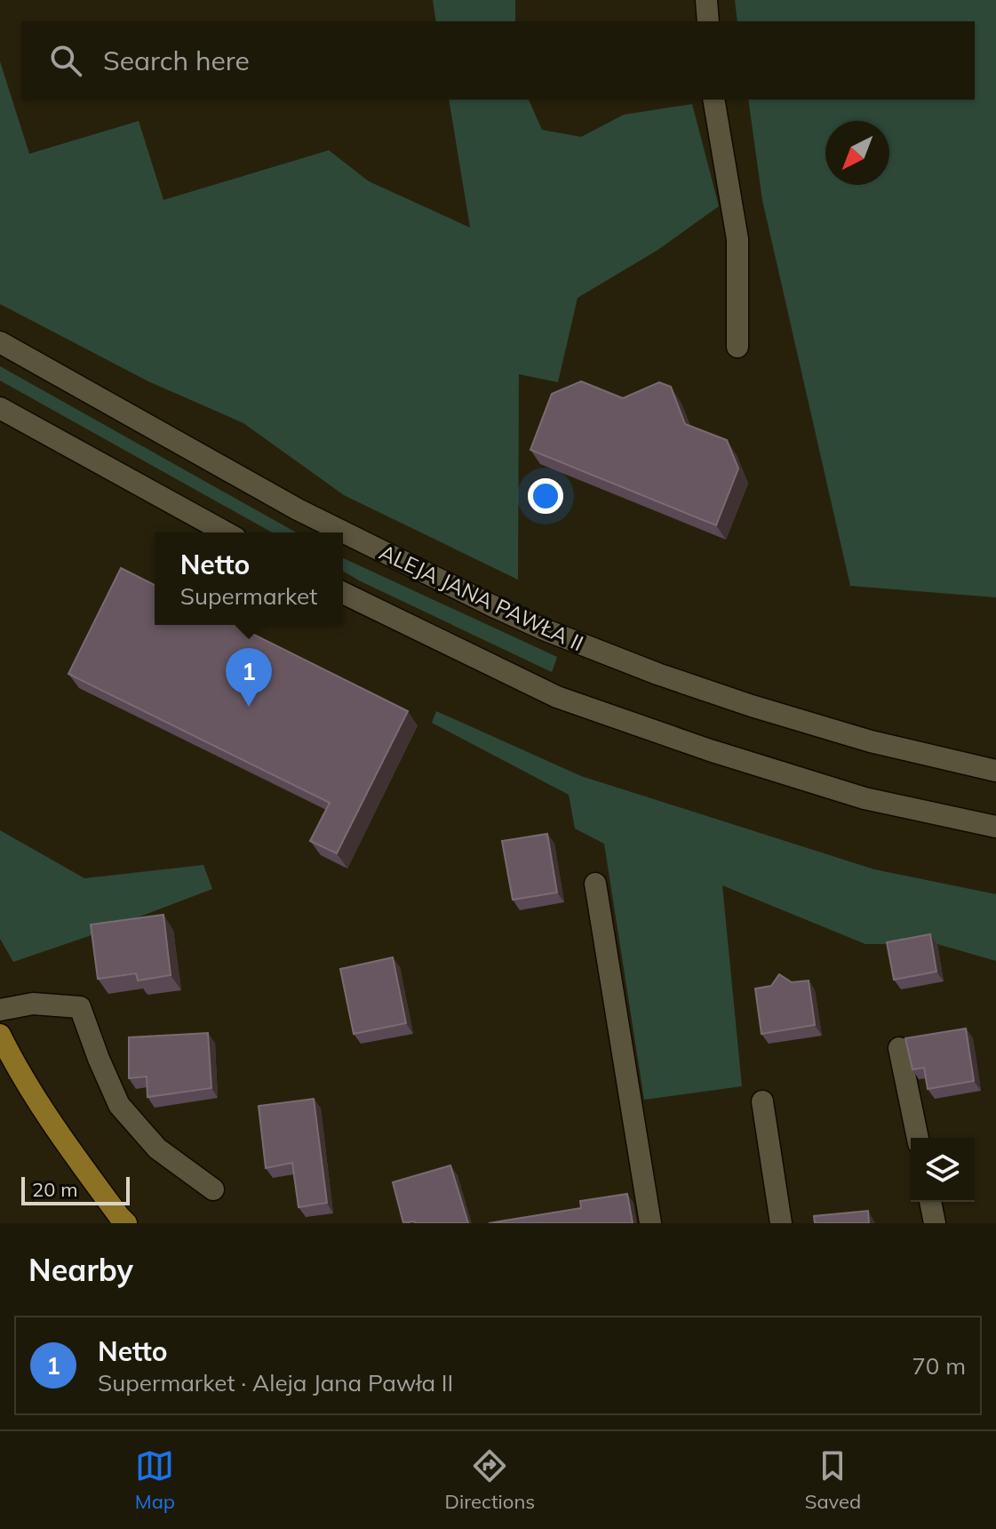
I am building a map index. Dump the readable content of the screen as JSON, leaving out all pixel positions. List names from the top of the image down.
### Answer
{
  "streets": {
    "street": ["ALEJA JANA PAWŁA II"]
  },
  "scale_bar": "20 m",
  "north": "bottom left",
  "page": {
    "search": "Search here",
    "popup": ["Netto", "Supermarket"],
    "pins": "1",
    "scale": "20 m",
    "heading": "Nearby",
    "list": [
      {
        "mark": "1",
        "name": "Netto",
        "note": "Supermarket · Aleja Jana Pawła II",
        "value": "70 m"
      }
    ],
    "nav": ["Map", "Directions", "Saved"]
  }
}
